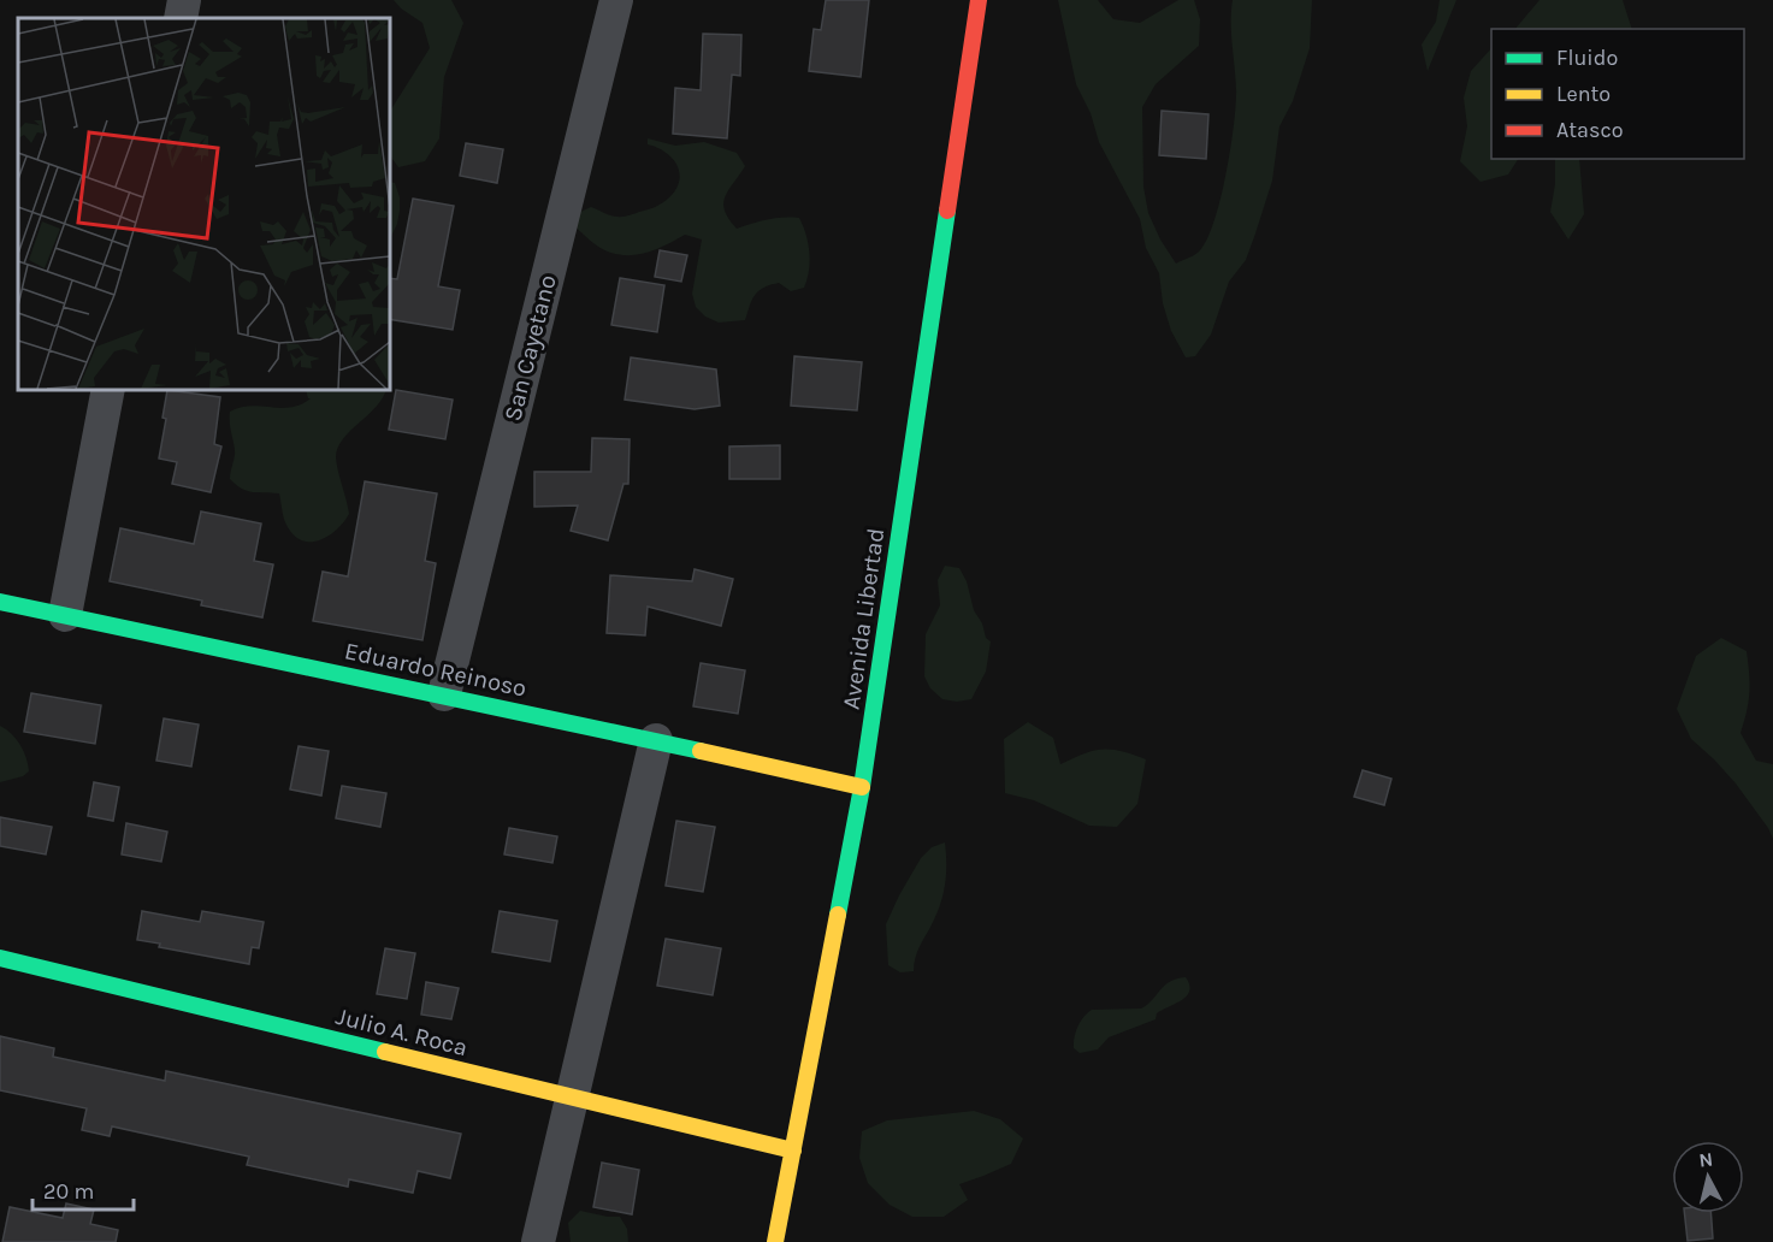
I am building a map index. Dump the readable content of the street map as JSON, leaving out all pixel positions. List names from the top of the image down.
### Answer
{
  "streets": {
    "street": [
      "San Cayetano",
      "Avenida Libertad",
      "Eduardo Reinoso",
      "Julio A. Roca"
    ]
  },
  "crossings": [
    ["San Cayetano", "Eduardo Reinoso"],
    ["Avenida Libertad", "Eduardo Reinoso"],
    ["Avenida Libertad", "Julio A. Roca"]
  ],
  "legend": ["Fluido", "Lento", "Atasco"],
  "scale_bar": "20 m",
  "north": "top"
}
